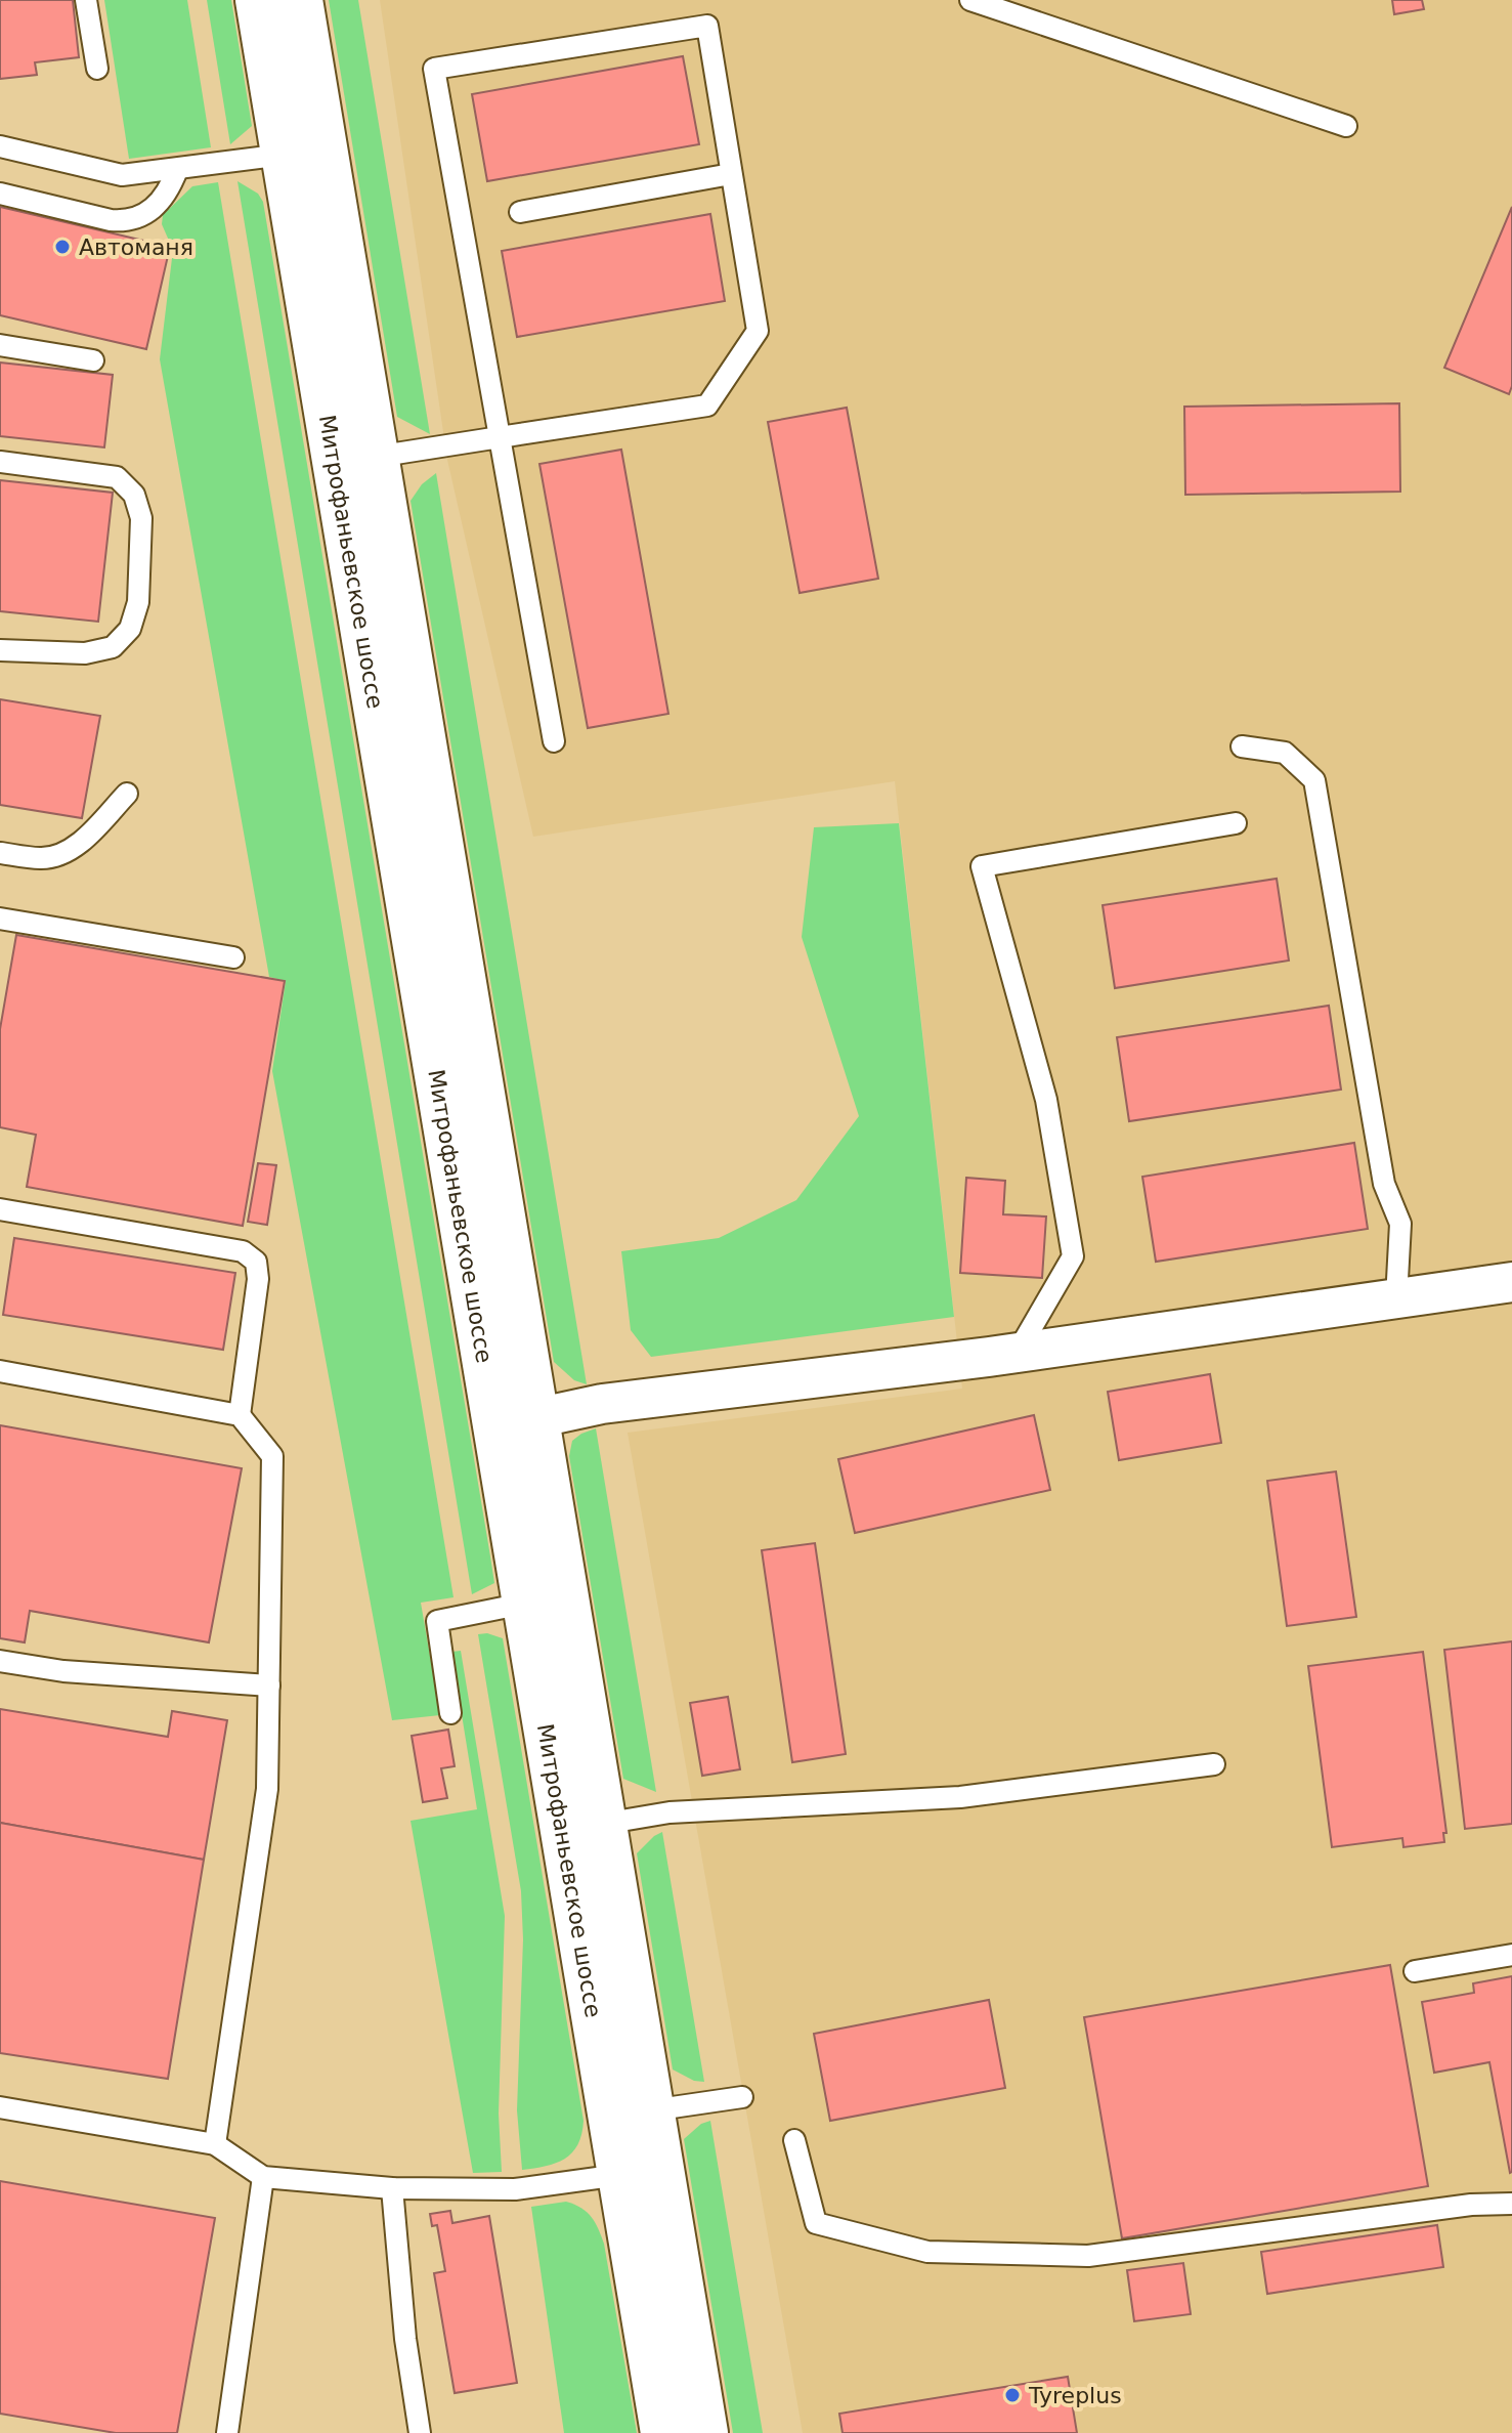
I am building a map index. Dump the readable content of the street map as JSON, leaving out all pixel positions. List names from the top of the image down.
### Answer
{
  "streets": {
    "main road": ["Митрофаньевское шоссе"]
  },
  "places": ["Автоманя", "Tyreplus"]
}
